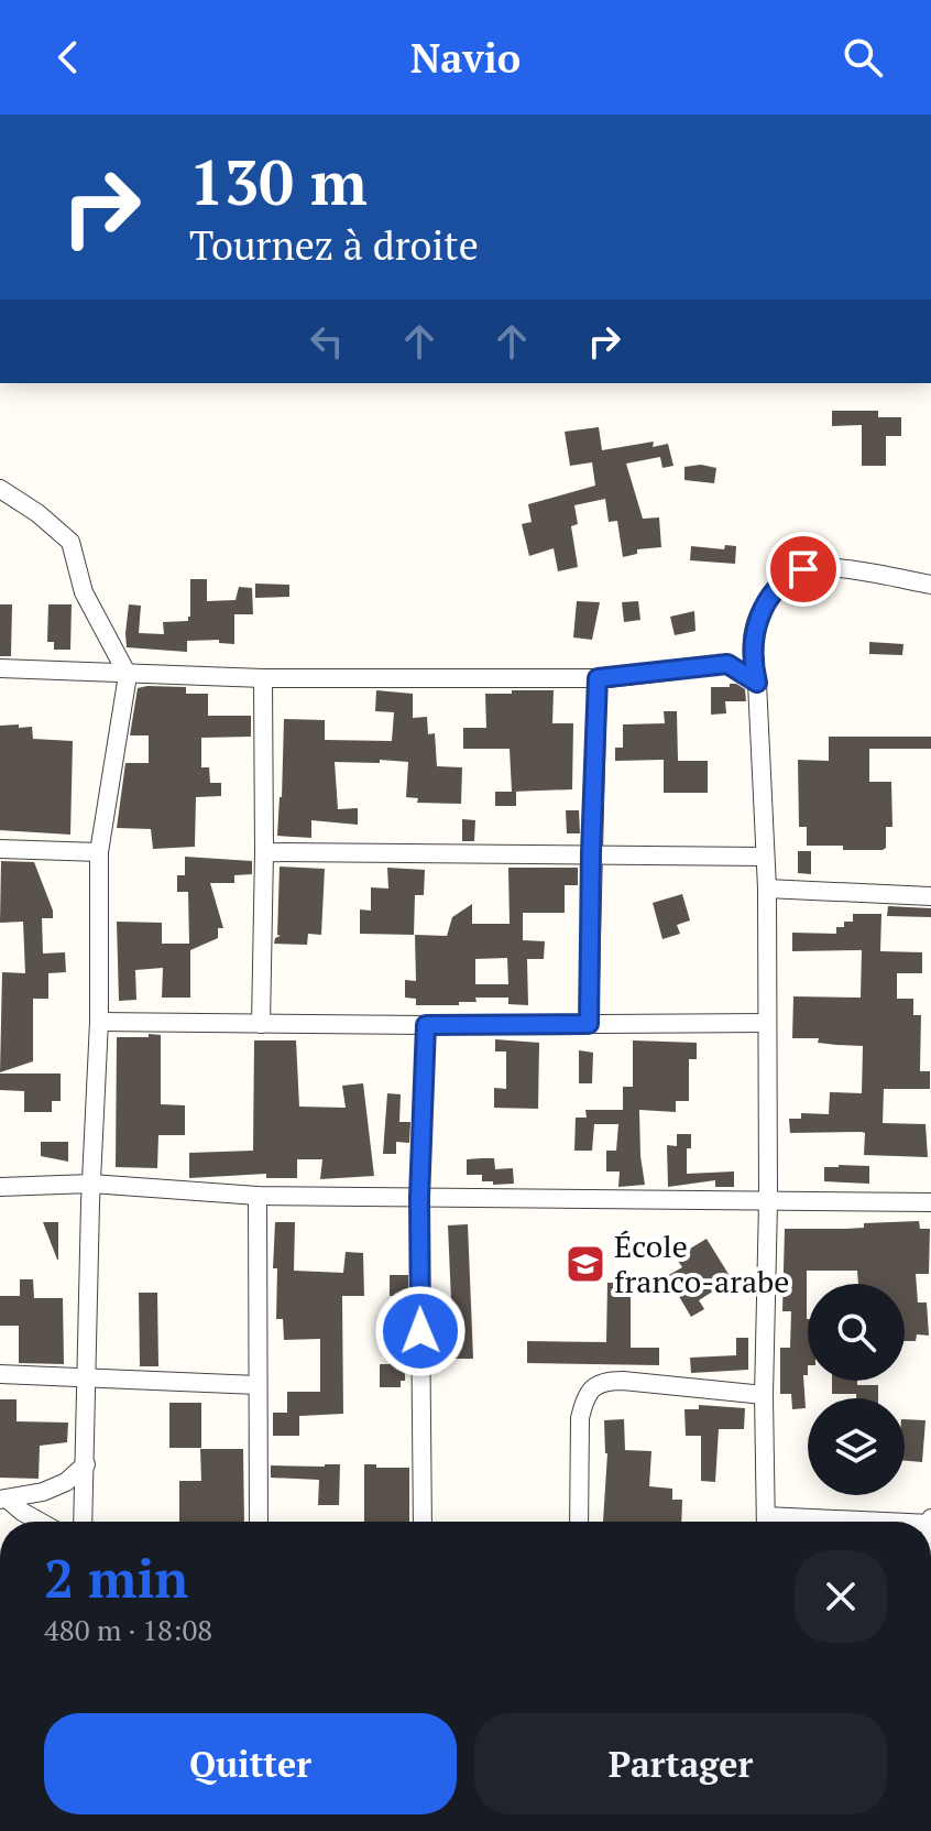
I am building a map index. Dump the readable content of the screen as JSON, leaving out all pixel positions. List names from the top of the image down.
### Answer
{
  "places": {
    "school or university": ["École franco-arabe"]
  },
  "page": {
    "header": "Navio",
    "turn": ["130 m", "Tournez à droite"],
    "heading": ["2 min", "480 m · 18:08"],
    "buttons": ["Quitter", "Partager"]
  }
}
